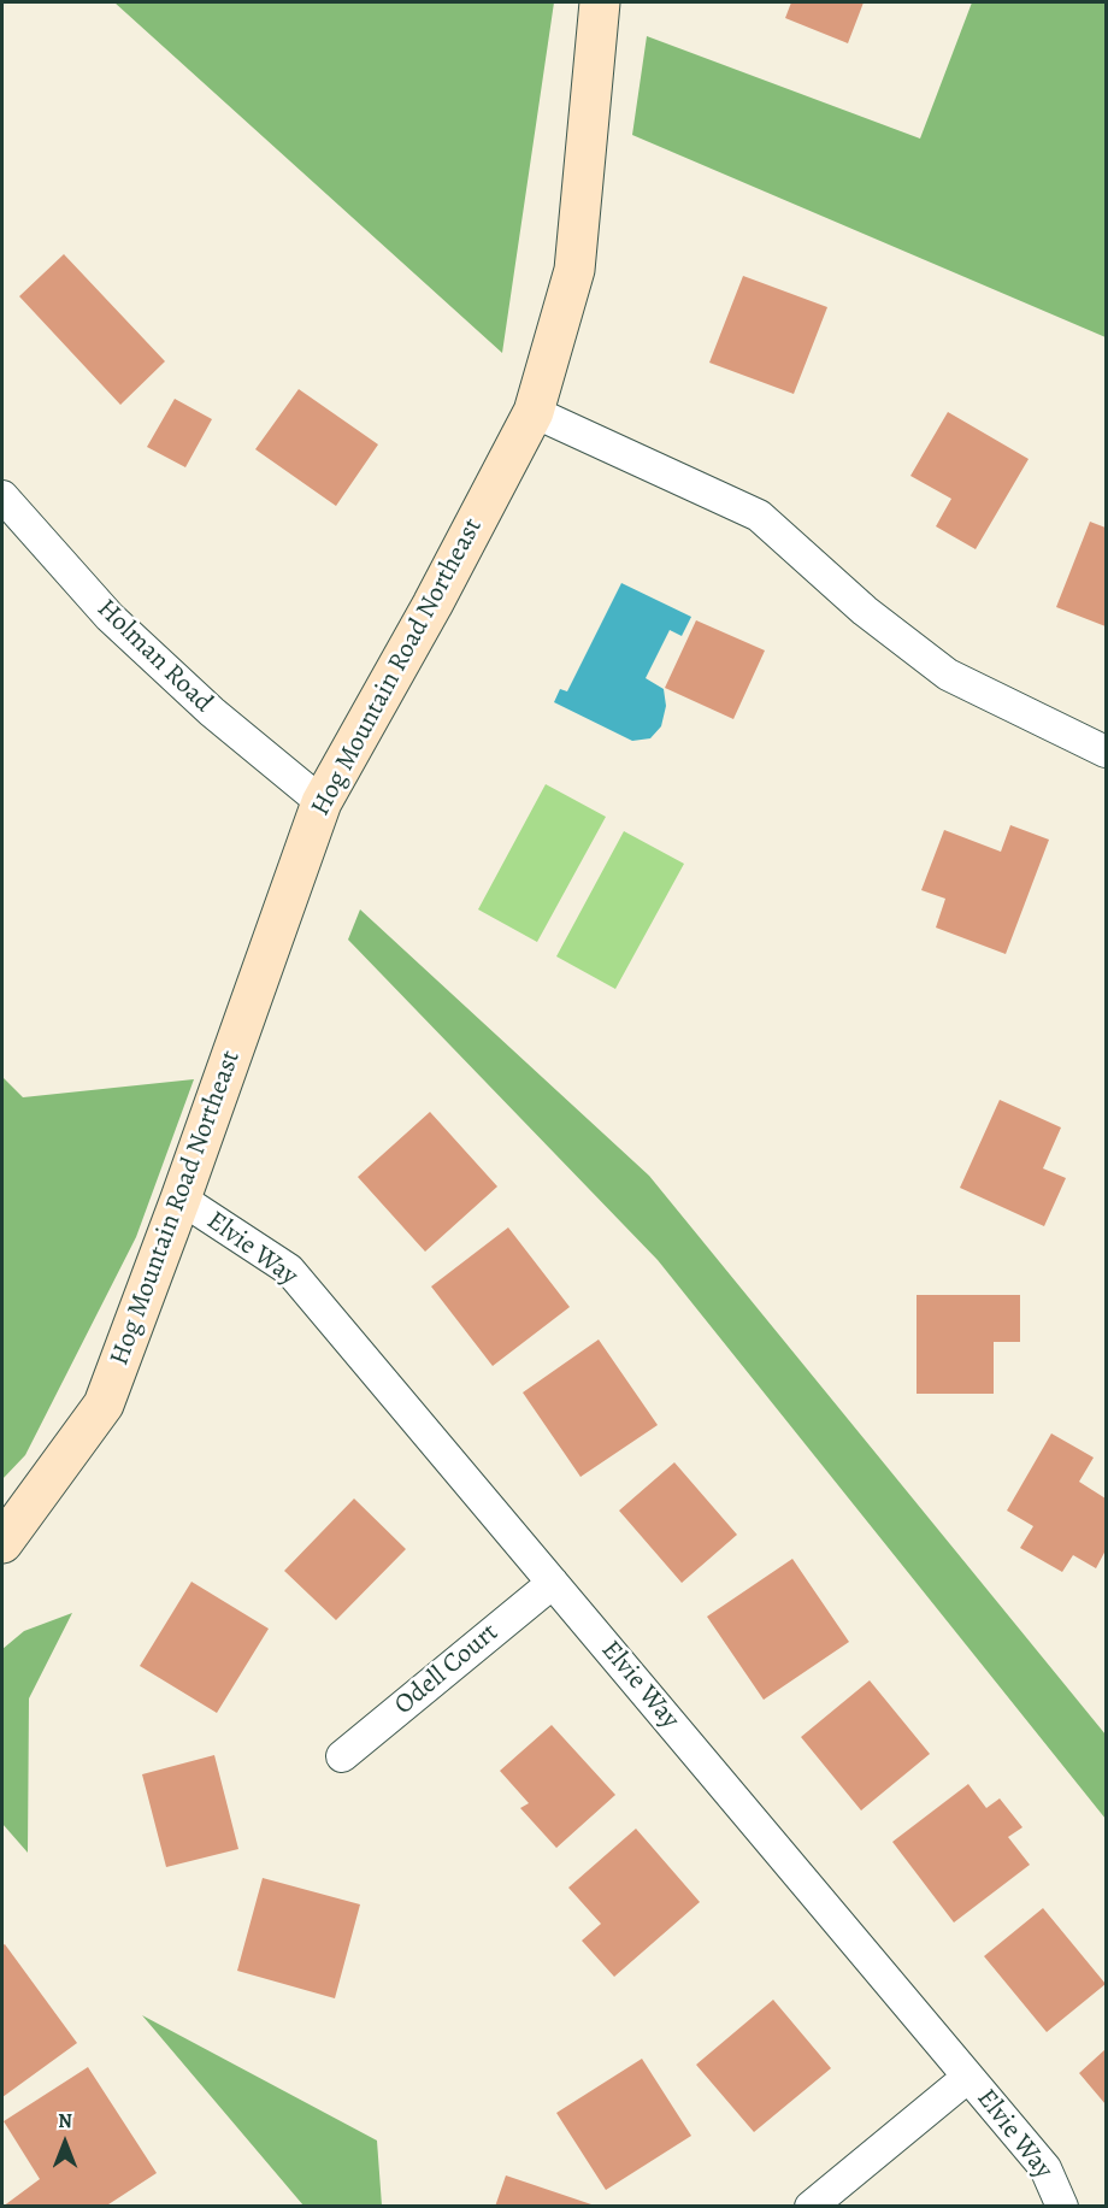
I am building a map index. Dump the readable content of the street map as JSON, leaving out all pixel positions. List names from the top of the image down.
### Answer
{
  "streets": {
    "street": [
      "Holman Road",
      "Hog Mountain Road Northeast",
      "Elvie Way",
      "Odell Court"
    ]
  },
  "crossings": [
    ["Holman Road", "Hog Mountain Road Northeast"],
    ["Hog Mountain Road Northeast", "Elvie Way"],
    ["Elvie Way", "Odell Court"]
  ],
  "north": "top"
}
